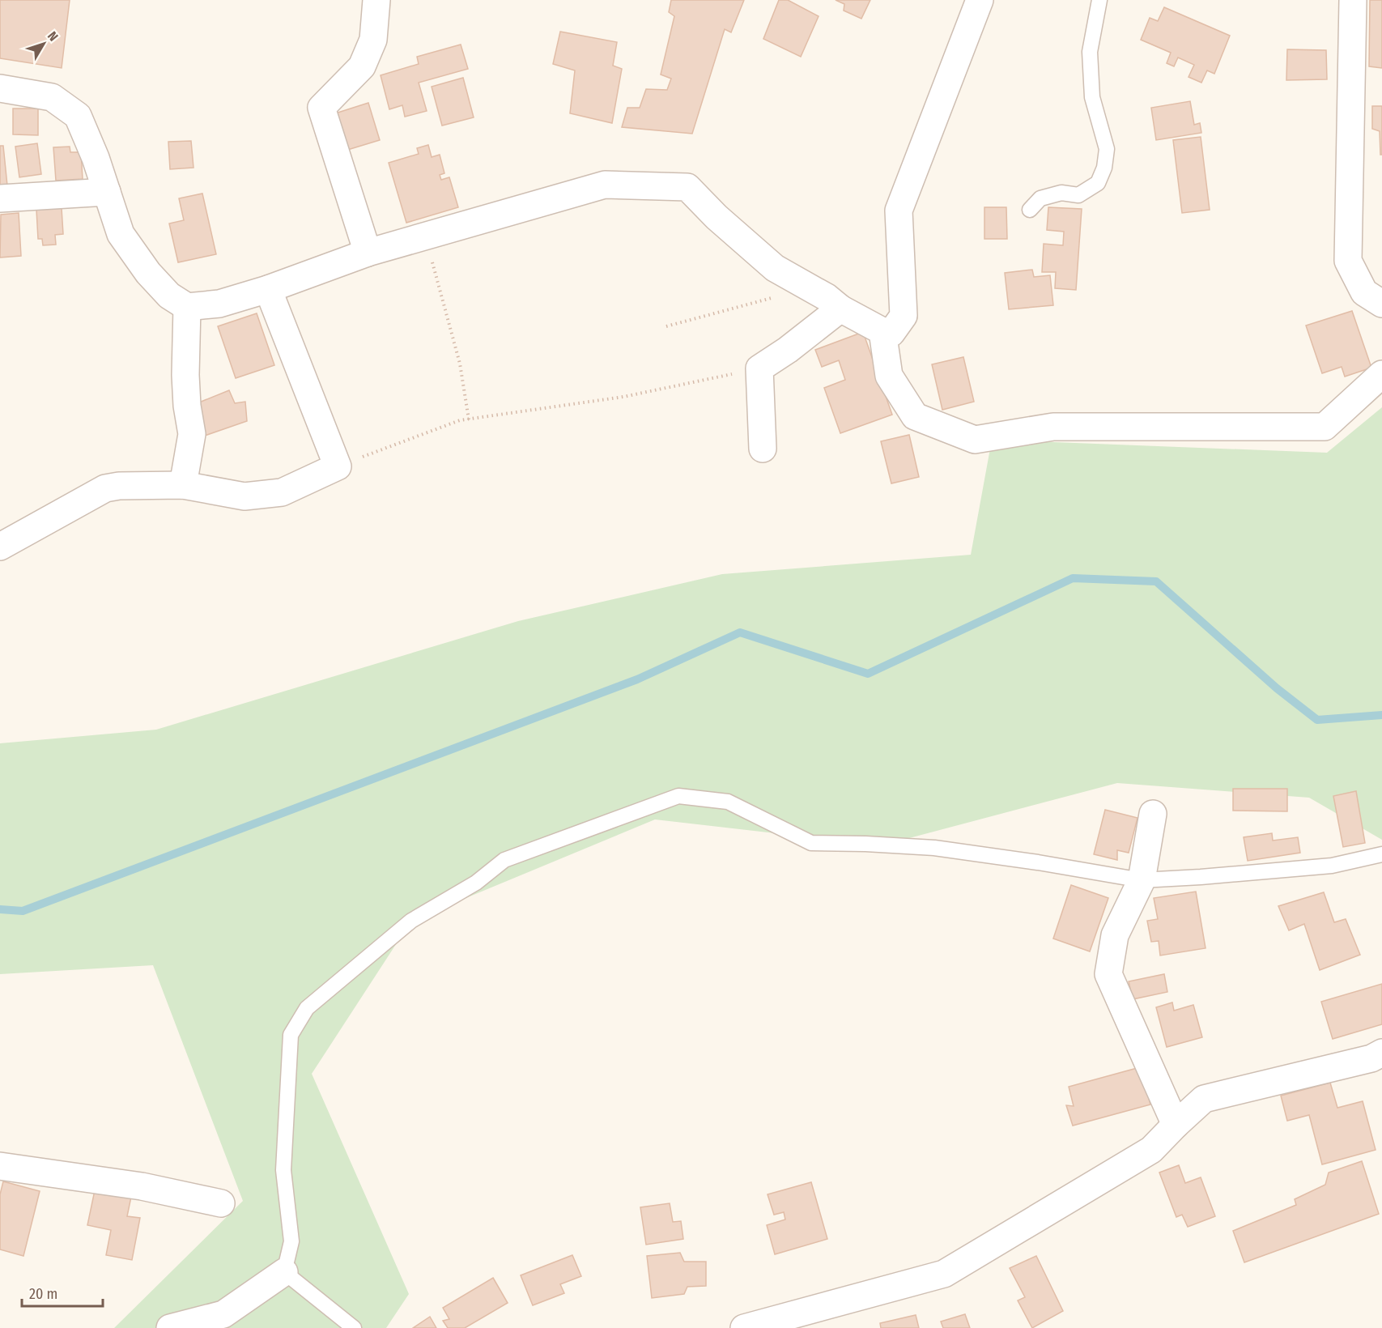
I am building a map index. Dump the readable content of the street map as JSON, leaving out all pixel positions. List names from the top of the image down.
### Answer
{
  "scale_bar": "20 m",
  "north": "top right"
}
